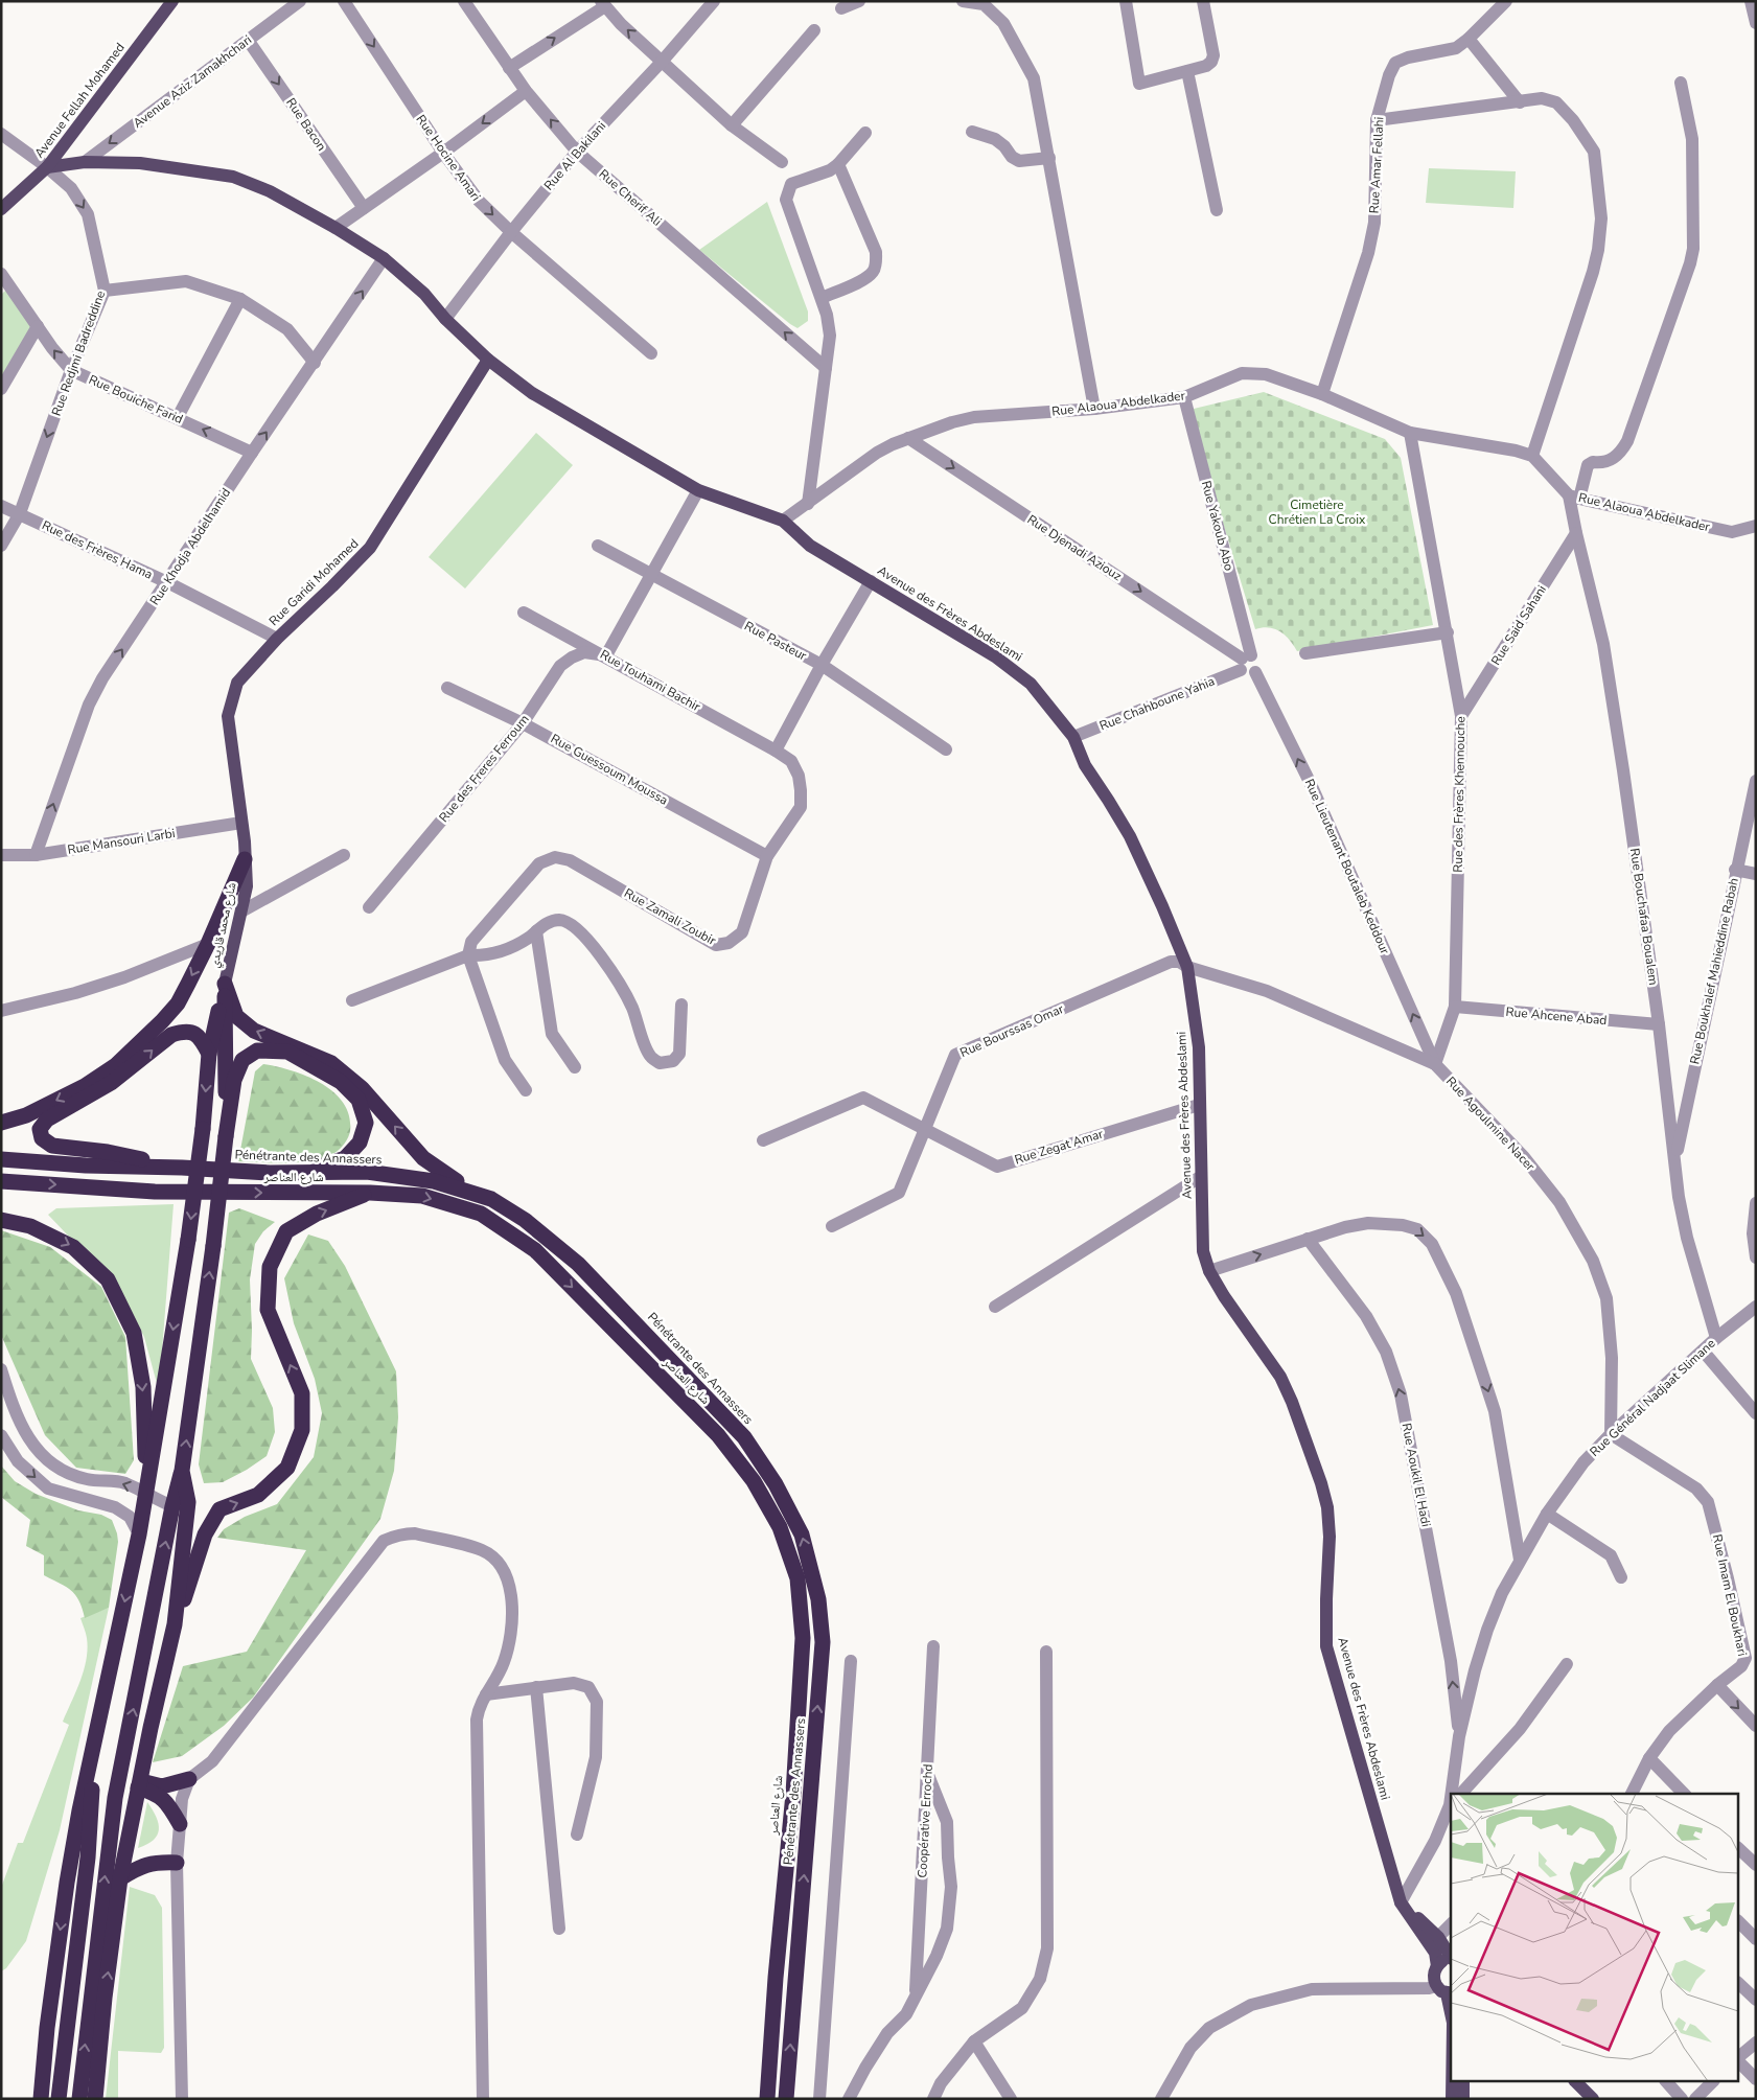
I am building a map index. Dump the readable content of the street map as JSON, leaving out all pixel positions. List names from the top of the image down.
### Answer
{
  "streets": {
    "highway": ["Pénétrante des Annassers", "شارع العناصر"],
    "main road": [
      "Avenue Fellah Mohamed",
      "Rue Garidi Mohamed",
      "Avenue des Frères Abdeslami",
      "شارع محمد قاريدي"
    ],
    "street": [
      "Avenue Aziz Zamakhchari",
      "Rue Bacon",
      "Rue Al Bakilani",
      "Rue Hocine Amari",
      "Rue Amar Fellahi",
      "Rue Cherif Ali",
      "Rue Redjmi Badreddine",
      "Rue Bouiche Farid",
      "Rue Alaoua Abdelkader",
      "Rue Yakoub Abo",
      "Rue Khodja Abdelhamid",
      "Rue Djenadi Aziouz",
      "Rue des Frères Hama",
      "Rue Said Sahani",
      "Rue Pasteur",
      "Rue Touhami Bachir",
      "Rue Chahboune Yahia",
      "Rue des Freres Ferroum",
      "Rue Guessoum Moussa",
      "Rue des Frères Khennouche",
      "Rue Mansouri Larbi",
      "Rue Lieutenant Boutaleb Keddour",
      "Rue Zamali Zoubir",
      "Rue Bouchafaa Boualem",
      "Rue Boukhalef Mahieddine Rabah",
      "Rue Ahcene Abad",
      "Rue Bourssas Omar",
      "Rue Agoulmine Nacer",
      "Rue Zegat Amar",
      "Rue Général Nadjaat Slimane",
      "Rue Aoukil El Hadi",
      "Rue Imam El Boukhari",
      "Coopérative Errochd"
    ]
  },
  "crossings": [
    ["Avenue Aziz Zamakhchari", "Rue Bacon"],
    ["Avenue Aziz Zamakhchari", "Avenue des Frères Abdeslami"],
    ["Avenue Fellah Mohamed", "Rue Redjmi Badreddine"],
    ["Avenue Fellah Mohamed", "Avenue des Frères Abdeslami"],
    ["Rue Al Bakilani", "Rue Hocine Amari"],
    ["Rue Al Bakilani", "Rue Cherif Ali"],
    ["Rue Al Bakilani", "Avenue des Frères Abdeslami"],
    ["Rue Amar Fellahi", "Rue Alaoua Abdelkader"],
    ["Rue Redjmi Badreddine", "Rue Bouiche Farid"],
    ["Rue Redjmi Badreddine", "Rue des Frères Hama"],
    ["Rue Redjmi Badreddine", "Avenue des Frères Abdeslami"],
    ["Rue Bouiche Farid", "Rue Khodja Abdelhamid"],
    ["Rue Alaoua Abdelkader", "Rue Yakoub Abo"],
    ["Rue Alaoua Abdelkader", "Rue Djenadi Aziouz"],
    ["Rue Alaoua Abdelkader", "Avenue des Frères Abdeslami"],
    ["Rue Alaoua Abdelkader", "Rue des Frères Khennouche"],
    ["Rue Alaoua Abdelkader", "Rue Bouchafaa Boualem"],
    ["Rue Yakoub Abo", "Rue Djenadi Aziouz"],
    ["Rue Yakoub Abo", "Rue Chahboune Yahia"],
    ["Rue Yakoub Abo", "Rue Lieutenant Boutaleb Keddour"],
    ["Rue Khodja Abdelhamid", "Rue des Frères Hama"],
    ["Rue Khodja Abdelhamid", "Avenue des Frères Abdeslami"],
    ["Rue Khodja Abdelhamid", "Rue Mansouri Larbi"],
    ["Rue Djenadi Aziouz", "Rue Chahboune Yahia"],
    ["Rue des Frères Hama", "Rue Garidi Mohamed"],
    ["Rue Garidi Mohamed", "Avenue des Frères Abdeslami"],
    ["Rue Garidi Mohamed", "Rue Mansouri Larbi"],
    ["Rue Garidi Mohamed", "شارع محمد قاريدي"],
    ["Avenue des Frères Abdeslami", "Rue Chahboune Yahia"],
    ["Avenue des Frères Abdeslami", "Rue Bourssas Omar"],
    ["Avenue des Frères Abdeslami", "Rue Agoulmine Nacer"],
    ["Avenue des Frères Abdeslami", "Rue Zegat Amar"],
    ["Avenue des Frères Abdeslami", "Rue Général Nadjaat Slimane"],
    ["Rue Said Sahani", "Rue des Frères Khennouche"],
    ["Rue Said Sahani", "Rue Bouchafaa Boualem"],
    ["Rue Touhami Bachir", "Rue des Freres Ferroum"],
    ["Rue Touhami Bachir", "Rue Zamali Zoubir"],
    ["Rue des Freres Ferroum", "Rue Guessoum Moussa"],
    ["Rue Guessoum Moussa", "Rue Zamali Zoubir"],
    ["Rue des Frères Khennouche", "Rue Lieutenant Boutaleb Keddour"],
    ["Rue des Frères Khennouche", "Rue Ahcene Abad"],
    ["Rue des Frères Khennouche", "Rue Agoulmine Nacer"],
    ["Rue Lieutenant Boutaleb Keddour", "Rue Agoulmine Nacer"],
    ["Rue Bouchafaa Boualem", "Rue Boukhalef Mahieddine Rabah"],
    ["Rue Bouchafaa Boualem", "Rue Ahcene Abad"],
    ["Rue Bouchafaa Boualem", "Rue Général Nadjaat Slimane"],
    ["Rue Bourssas Omar", "Rue Agoulmine Nacer"],
    ["Rue Bourssas Omar", "Rue Zegat Amar"],
    ["Rue Agoulmine Nacer", "Rue Général Nadjaat Slimane"],
    ["Rue Agoulmine Nacer", "Rue Imam El Boukhari"],
    ["Rue Général Nadjaat Slimane", "Rue Aoukil El Hadi"],
    ["Rue Général Nadjaat Slimane", "Rue Imam El Boukhari"]
  ],
  "one_way": [
    "Avenue Aziz Zamakhchari",
    "Rue Bacon",
    "Rue Hocine Amari",
    "Rue Cherif Ali",
    "Rue Redjmi Badreddine",
    "Rue Bouiche Farid",
    "Rue Khodja Abdelhamid",
    "Rue Djenadi Aziouz",
    "Rue Lieutenant Boutaleb Keddour",
    "Pénétrante des Annassers",
    "شارع العناصر",
    "Rue Aoukil El Hadi"
  ],
  "parks": ["Cimetière Chrétien La Croix"]
}
